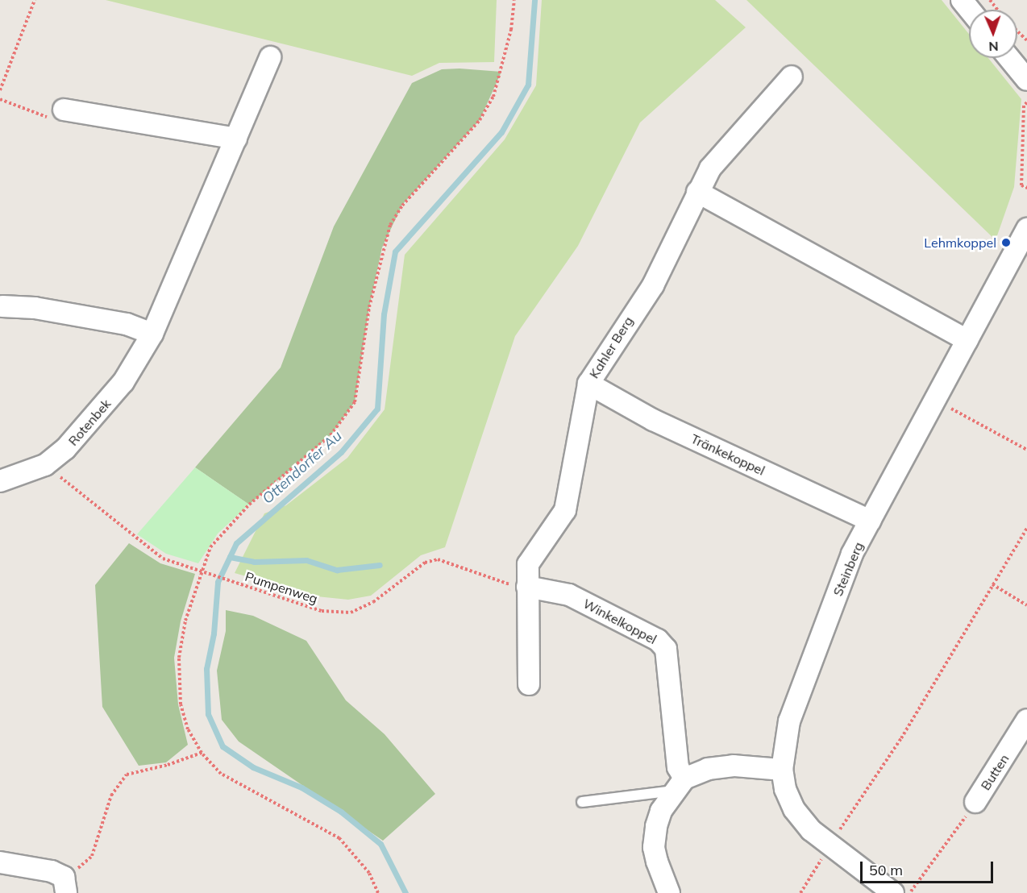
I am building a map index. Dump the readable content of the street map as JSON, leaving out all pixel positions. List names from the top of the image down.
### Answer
{
  "streets": {
    "street": [
      "Kahler Berg",
      "Rotenbek",
      "Tränkekoppel",
      "Steinberg",
      "Winkelkoppel",
      "Butten"
    ],
    "path": ["Pumpenweg"]
  },
  "crossings": [
    ["Kahler Berg", "Tränkekoppel"],
    ["Kahler Berg", "Pumpenweg"],
    ["Kahler Berg", "Winkelkoppel"],
    ["Rotenbek", "Pumpenweg"],
    ["Tränkekoppel", "Steinberg"],
    ["Pumpenweg", "Winkelkoppel"]
  ],
  "water": ["Ottendorfer Au"],
  "places": ["Lehmkoppel"],
  "scale_bar": "50 m",
  "north": "bottom"
}
